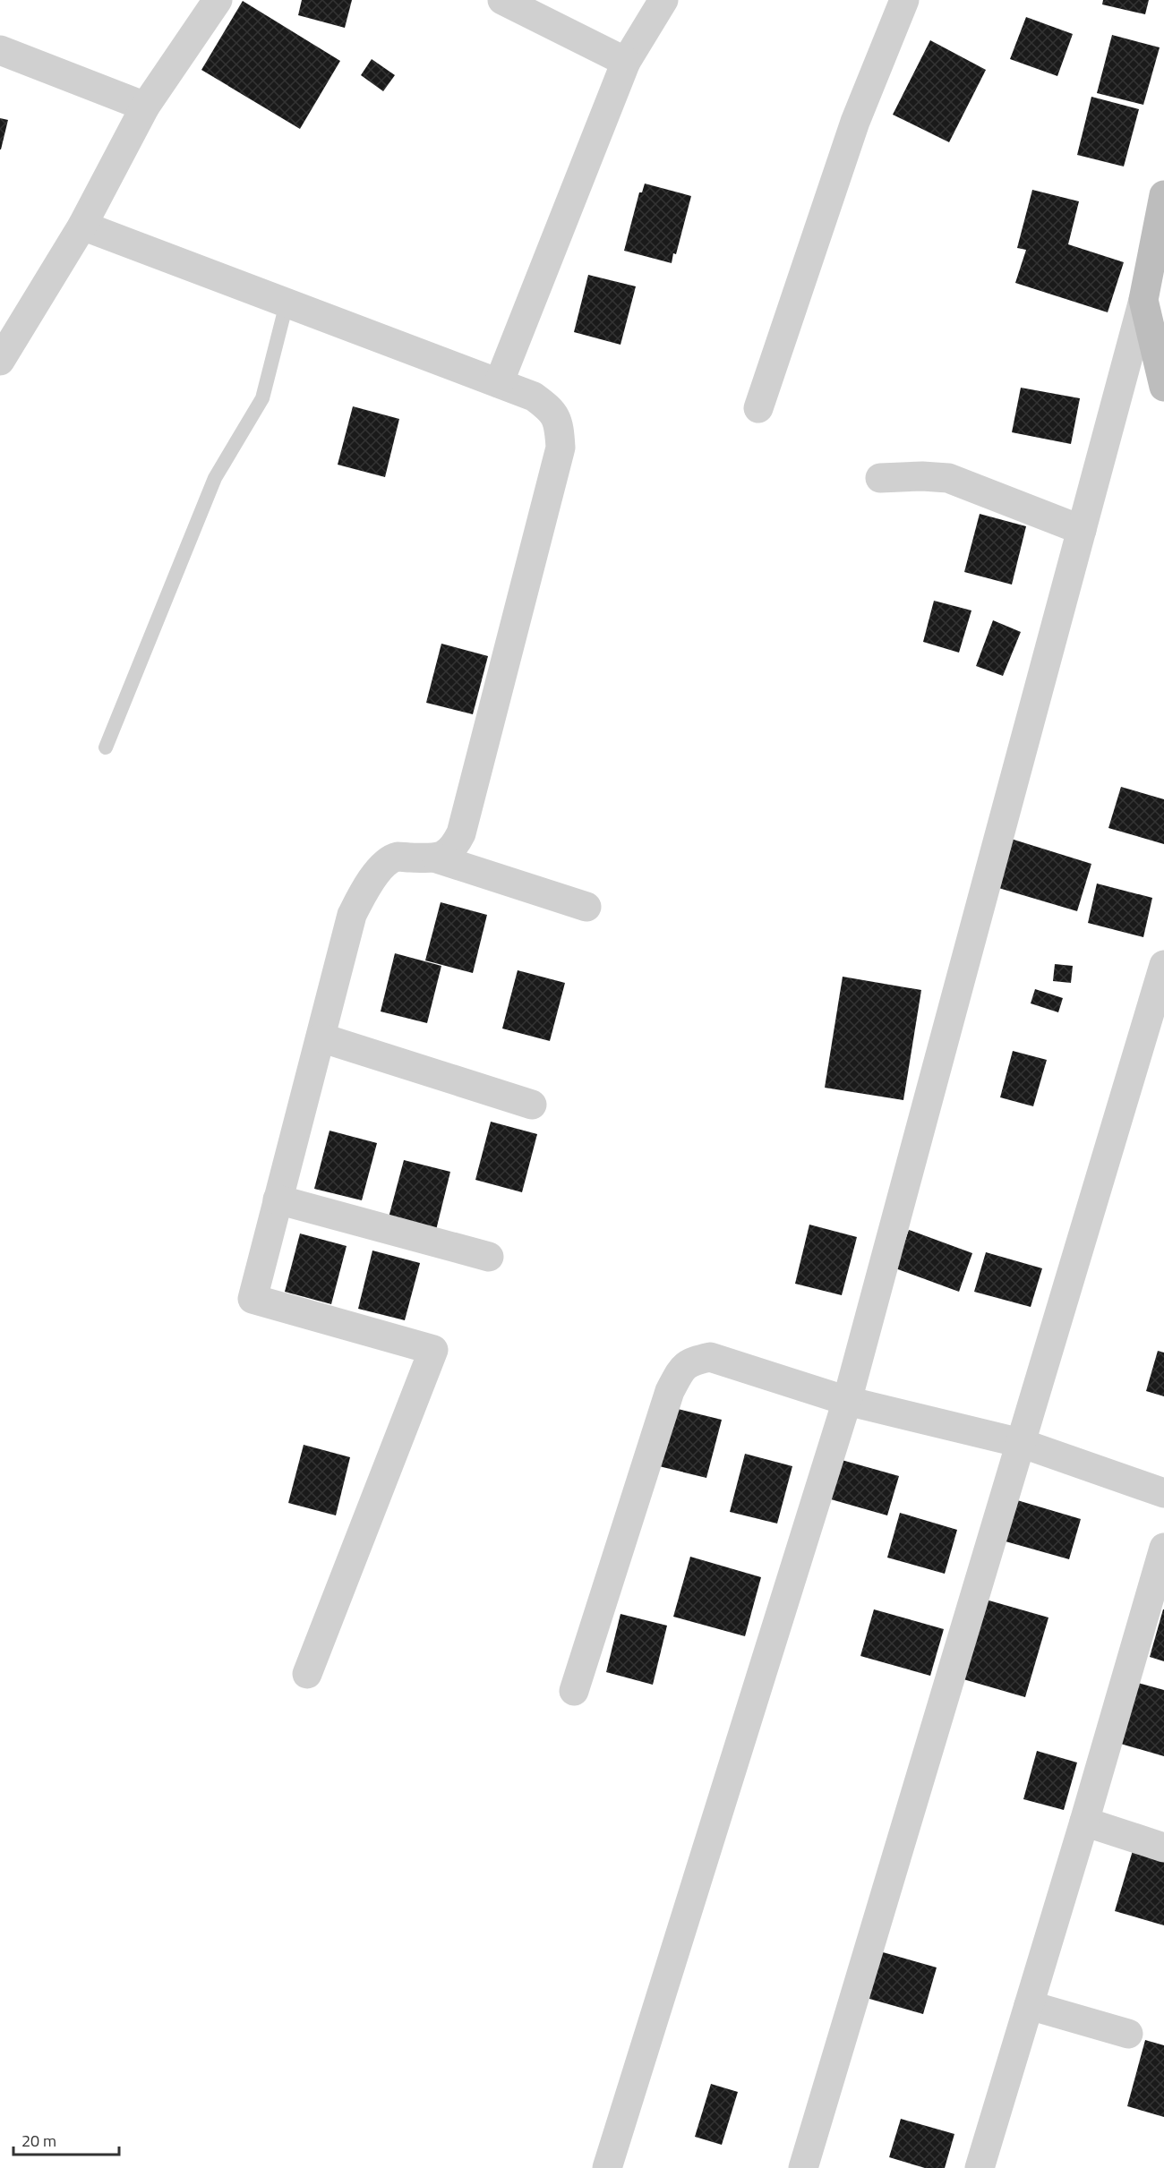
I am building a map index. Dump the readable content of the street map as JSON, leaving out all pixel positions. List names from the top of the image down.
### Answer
{
  "scale_bar": "20 m"
}
